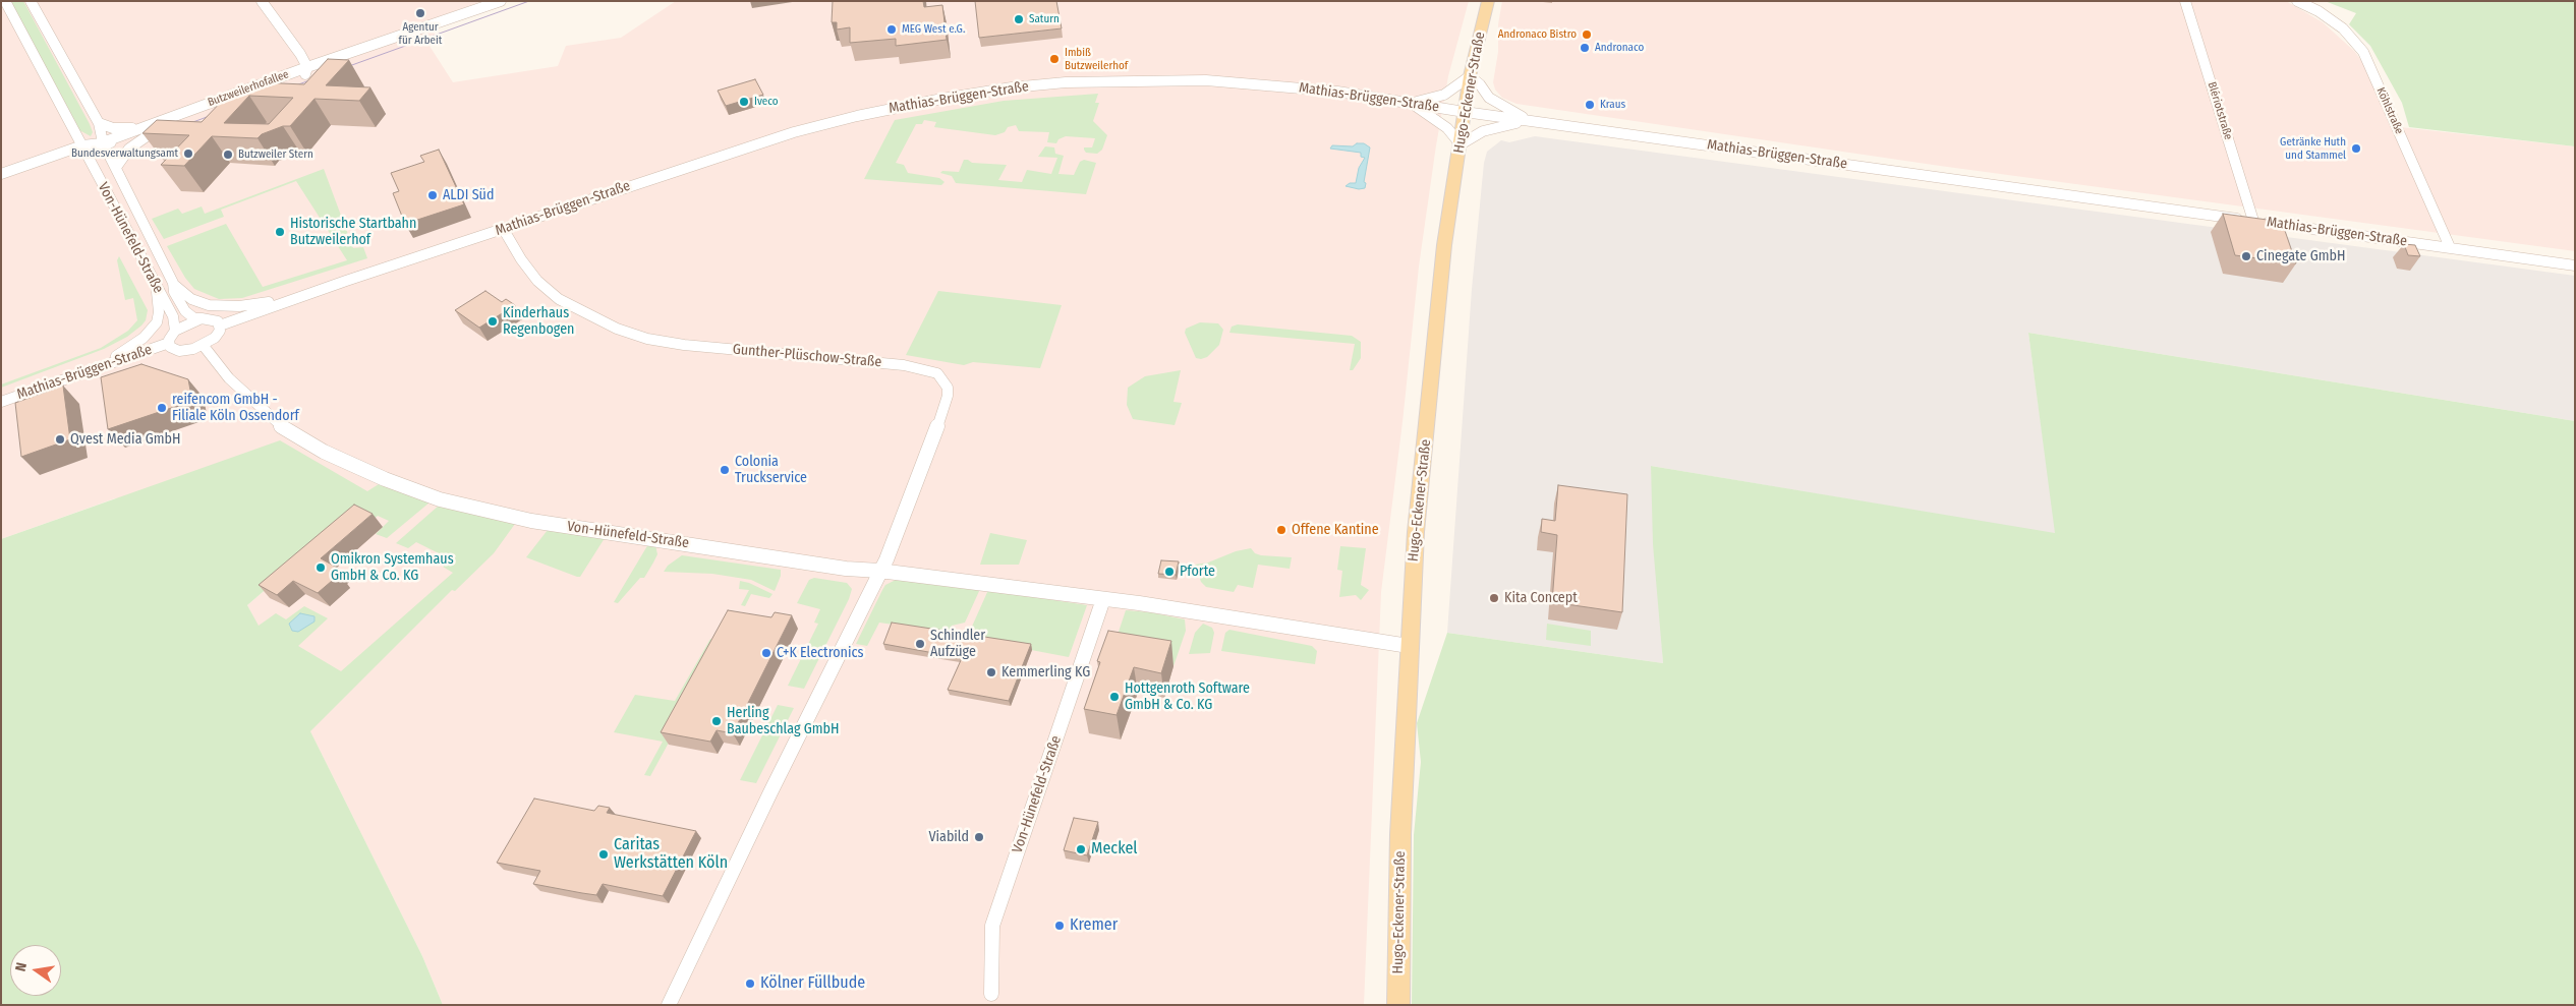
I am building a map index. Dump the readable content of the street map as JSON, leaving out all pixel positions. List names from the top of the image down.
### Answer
{
  "streets": {
    "main road": ["Hugo-Eckener-Straße"],
    "street": [
      "Butzweilerhofallee",
      "Mathias-Brüggen-Straße",
      "Blériotstraße",
      "Köhlstraße",
      "Von-Hünefeld-Straße",
      "Gunther-Plüschow-Straße"
    ]
  },
  "crossings": [
    ["Butzweilerhofallee", "Von-Hünefeld-Straße"],
    ["Hugo-Eckener-Straße", "Mathias-Brüggen-Straße"],
    ["Hugo-Eckener-Straße", "Von-Hünefeld-Straße"],
    ["Mathias-Brüggen-Straße", "Blériotstraße"],
    ["Mathias-Brüggen-Straße", "Köhlstraße"],
    ["Mathias-Brüggen-Straße", "Von-Hünefeld-Straße"],
    ["Mathias-Brüggen-Straße", "Gunther-Plüschow-Straße"],
    ["Von-Hünefeld-Straße", "Gunther-Plüschow-Straße"]
  ],
  "places": [
    "Agentur für Arbeit",
    "Saturn",
    "MEG West e.G.",
    "Andronaco Bistro",
    "Andronaco",
    "Imbiß Butzweilerhof",
    "Iveco",
    "Kraus",
    "Getränke Huth und Stammel",
    "Bundesverwaltungsamt",
    "Butzweiler Stern",
    "ALDI Süd",
    "Historische Startbahn Butzweilerhof",
    "Cinegate GmbH",
    "Kinderhaus Regenbogen",
    "reifencom GmbH - Filiale Köln Ossendorf",
    "Qvest Media GmbH",
    "Colonia Truckservice",
    "Offene Kantine",
    "Omikron Systemhaus GmbH & Co. KG",
    "Pforte",
    "Kita Concept",
    "Schindler Aufzüge",
    "C+K Electronics",
    "Kemmerling KG",
    "Hottgenroth Software GmbH & Co. KG",
    "Herling Baubeschlag GmbH",
    "Viabild",
    "Meckel",
    "Caritas Werkstätten Köln",
    "Kremer",
    "Kölner Füllbude"
  ],
  "north": "left"
}
